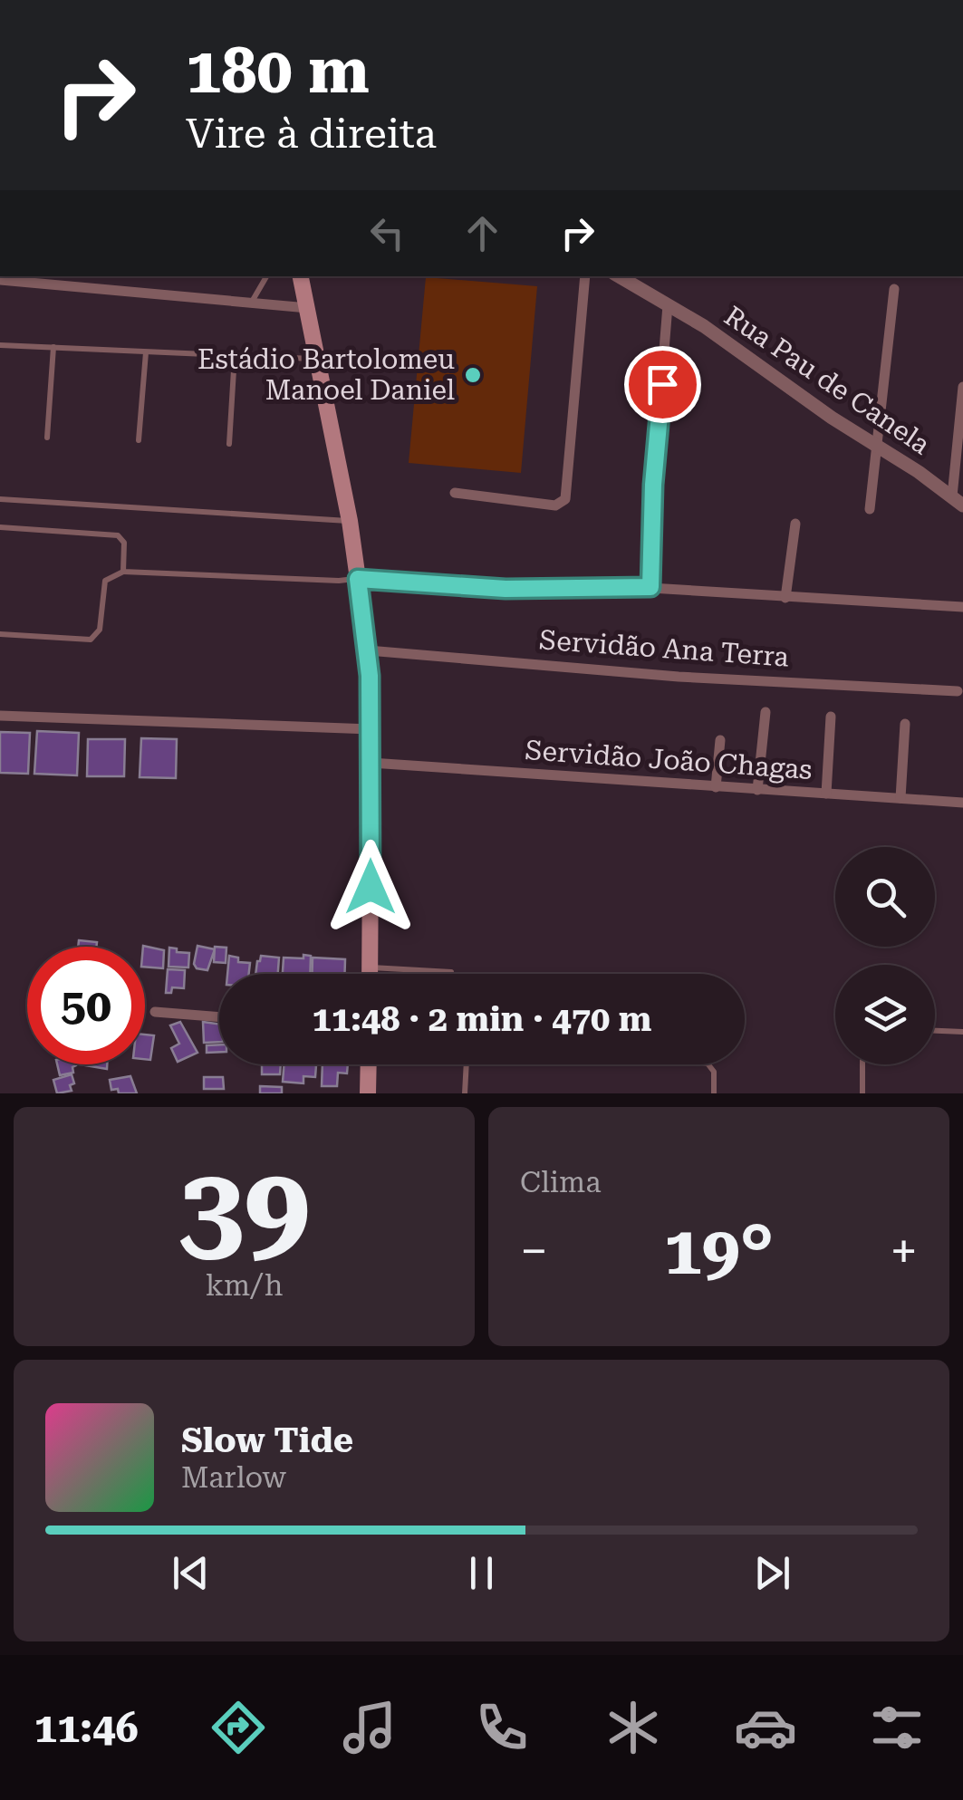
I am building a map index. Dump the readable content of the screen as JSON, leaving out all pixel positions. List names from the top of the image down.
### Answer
{
  "streets": {
    "street": ["Rua Pau de Canela", "Servidão Ana Terra", "Servidão João Chagas"]
  },
  "places": ["Estádio Bartolomeu Manoel Daniel"],
  "page": {
    "turn": ["180 m", "Vire à direita"],
    "limit": "50",
    "trip": "11:48 · 2 min · 470 m",
    "tile": [
      ["39", "km/h"],
      "Clima"
    ],
    "heat": ["−", "19°", "+"],
    "song": ["Slow Tide", "Marlow"],
    "tabs": "11:46"
  }
}
